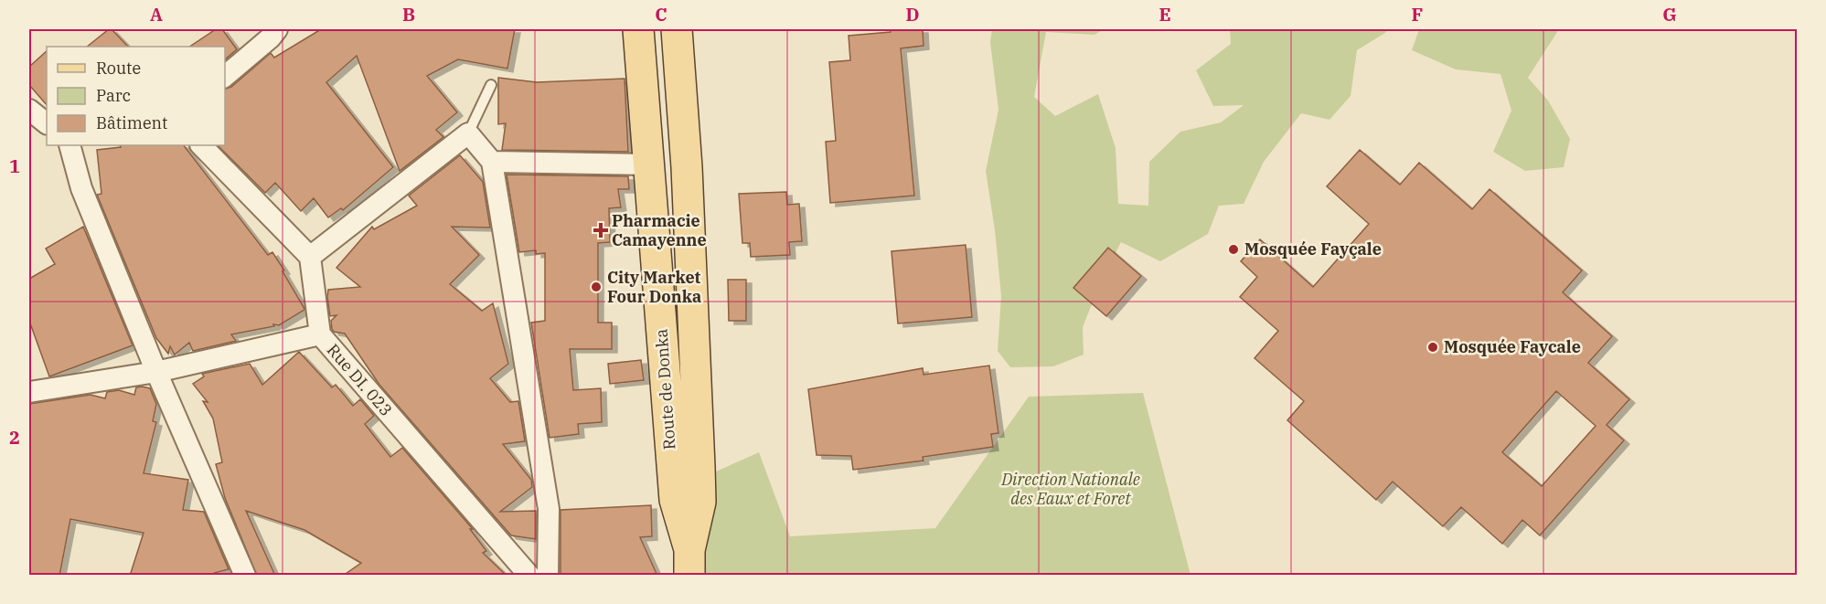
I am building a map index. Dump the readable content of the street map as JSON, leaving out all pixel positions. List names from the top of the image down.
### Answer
{
  "streets": {
    "main road": ["Route de Donka"],
    "street": ["Rue DI. 023"]
  },
  "parks": ["Direction Nationale des Eaux et Foret"],
  "places": {
    "health": ["Pharmacie Camayenne"],
    "other": ["Mosquée Fayçale", "City Market Four Donka", "Mosquée Faycale"]
  },
  "legend": ["Route", "Parc", "Bâtiment"],
  "grid": {
    "columns": [
      "A",
      "B",
      "C",
      "D",
      "E",
      "F",
      "G"
    ],
    "rows": ["1", "2"]
  }
}
